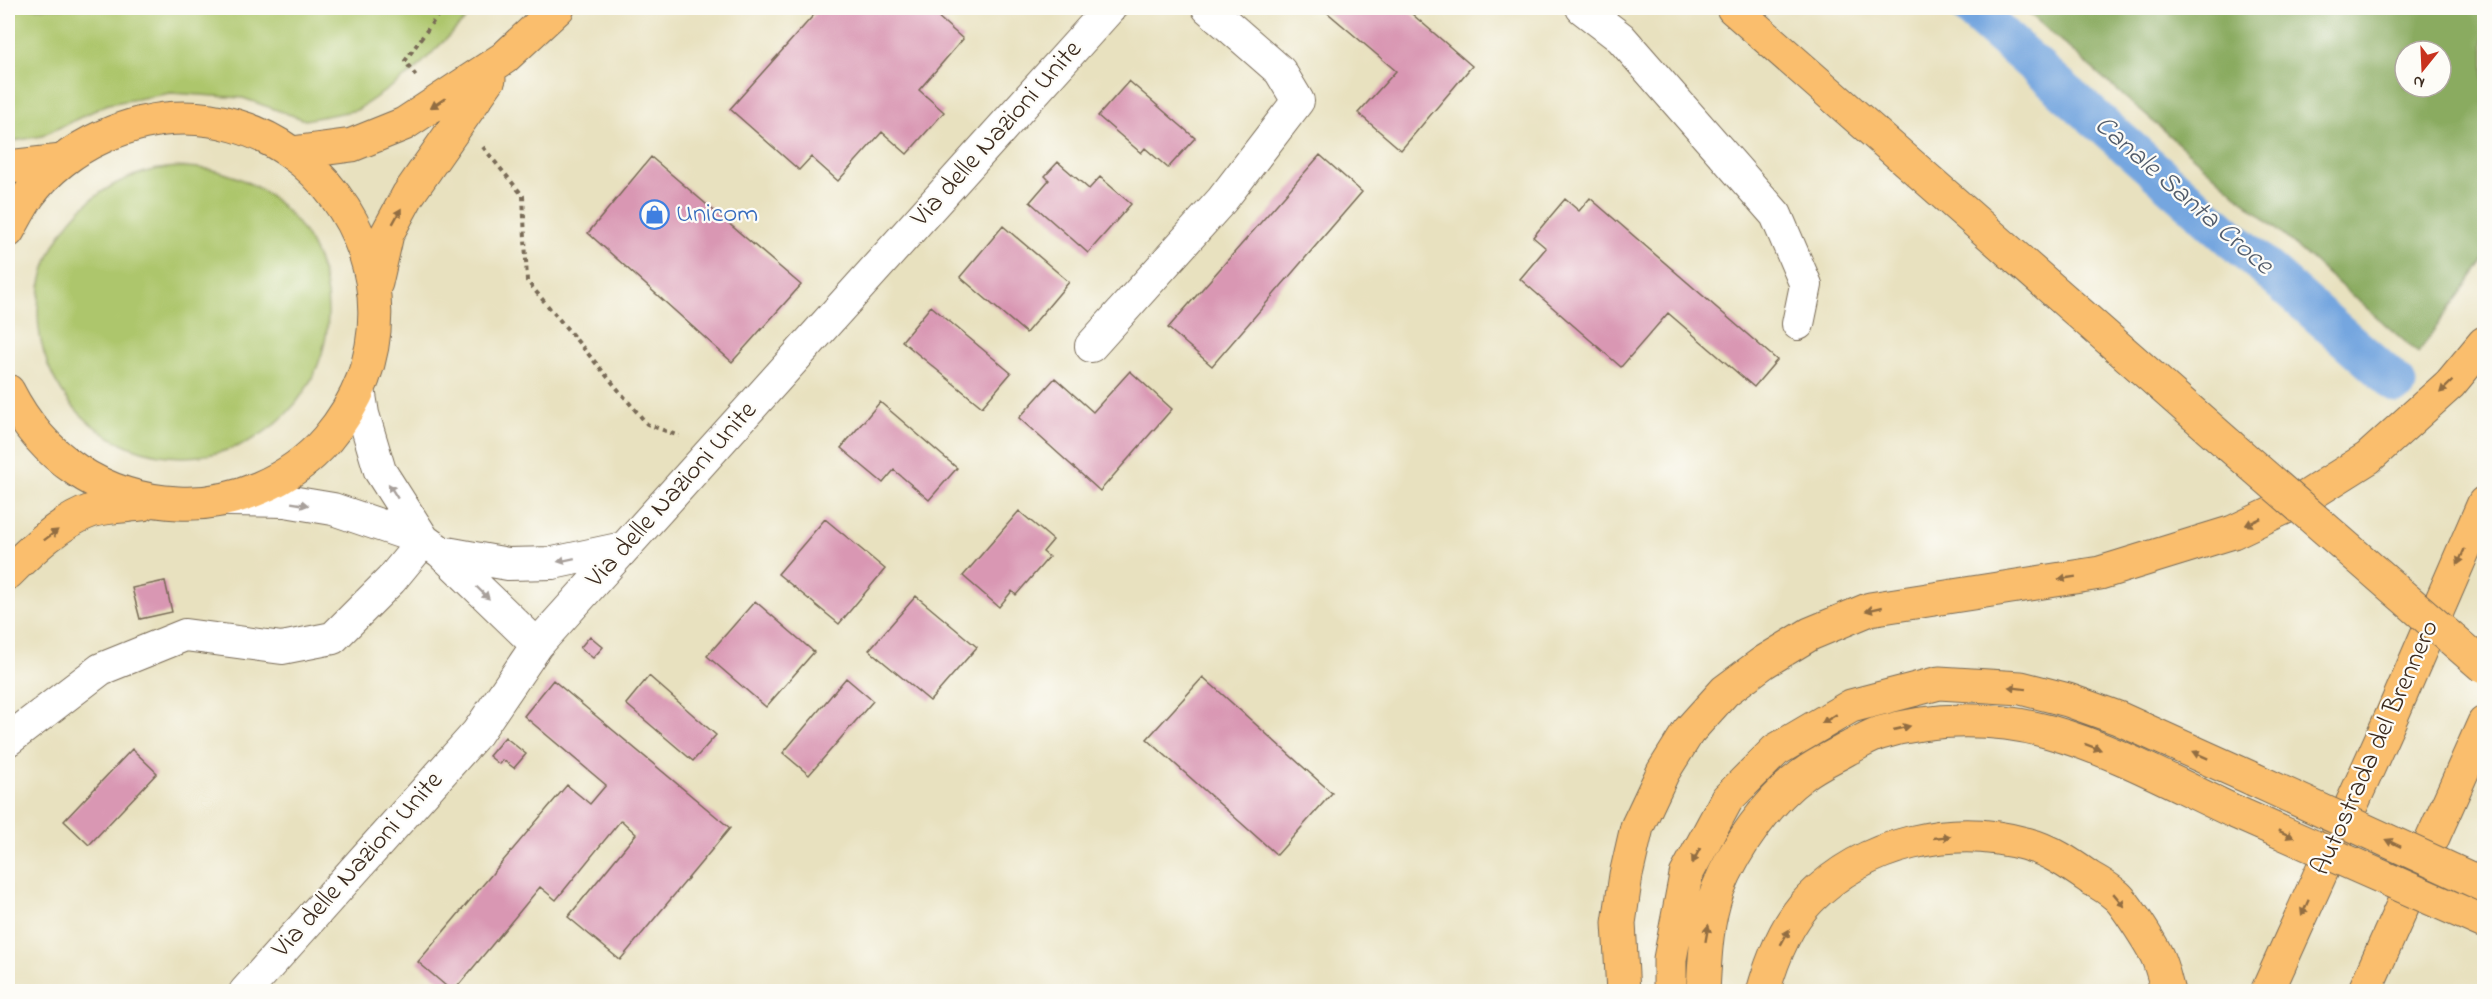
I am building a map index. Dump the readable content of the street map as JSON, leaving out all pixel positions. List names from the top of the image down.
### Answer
{
  "streets": {
    "main road": ["Autostrada del Brennero"],
    "street": ["Via delle Nazioni Unite"]
  },
  "water": ["Canale Santa Croce"],
  "places": {
    "shop": ["Unicom"]
  },
  "north": "bottom"
}
